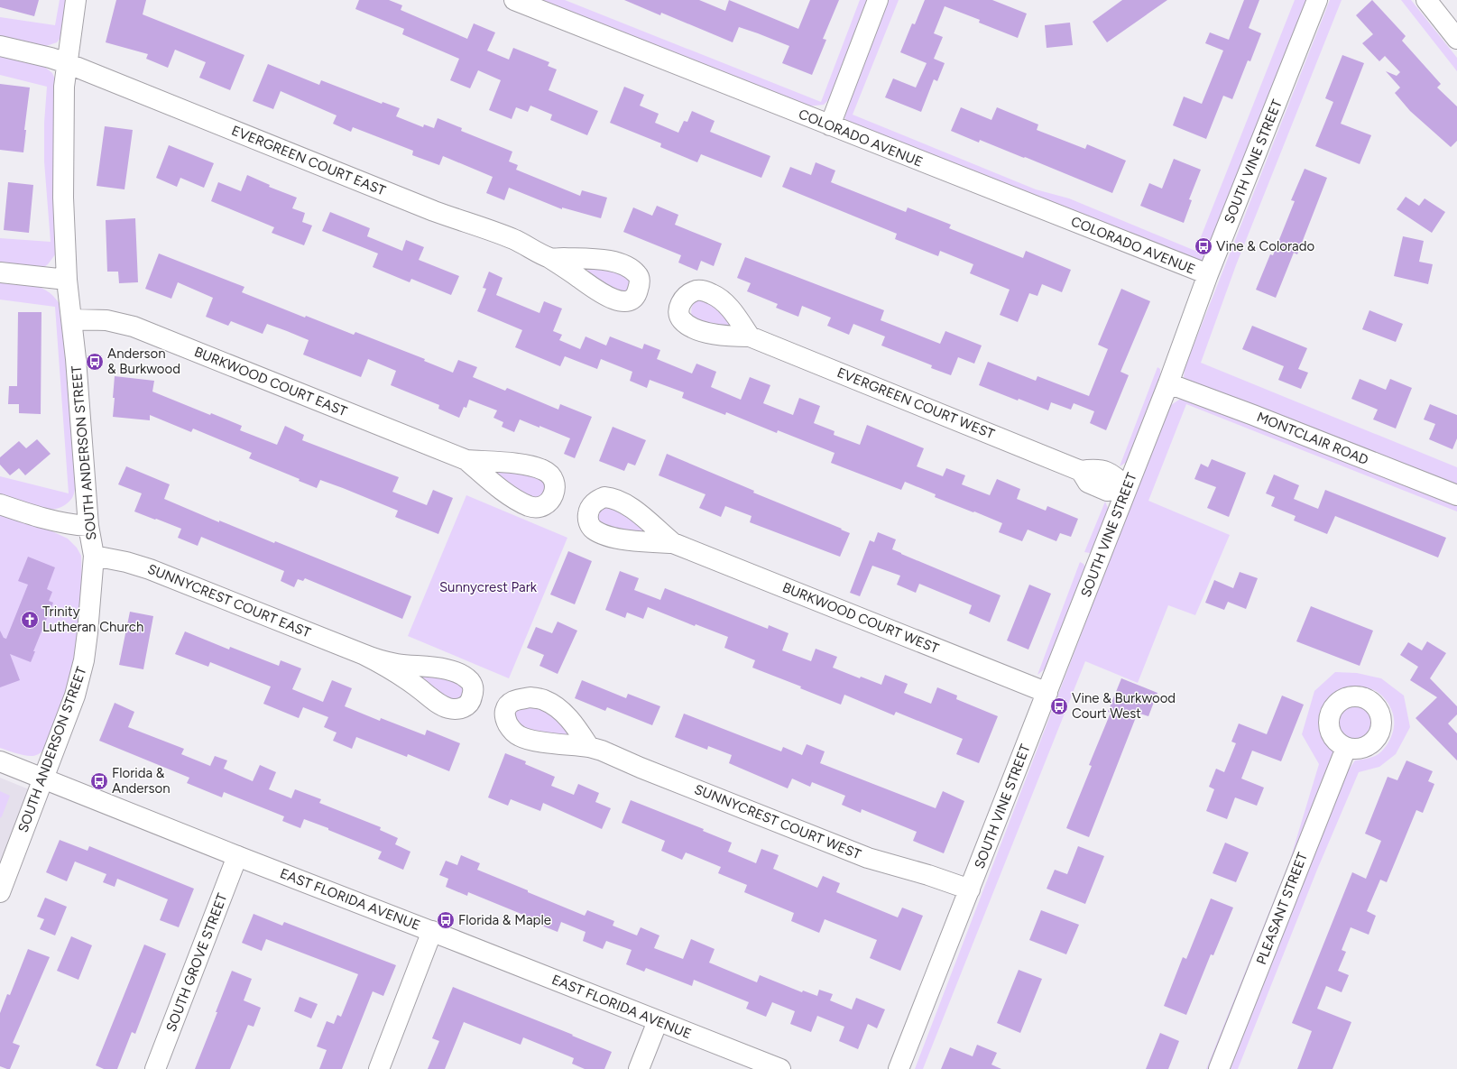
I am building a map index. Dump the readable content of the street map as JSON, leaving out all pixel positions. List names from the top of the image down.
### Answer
{
  "streets": {
    "street": [
      "COLORADO AVENUE",
      "EVERGREEN COURT EAST",
      "SOUTH VINE STREET",
      "BURKWOOD COURT EAST",
      "EVERGREEN COURT WEST",
      "MONTCLAIR ROAD",
      "SOUTH ANDERSON STREET",
      "SUNNYCREST COURT EAST",
      "BURKWOOD COURT WEST",
      "SUNNYCREST COURT WEST",
      "EAST FLORIDA AVENUE",
      "PLEASANT STREET",
      "SOUTH GROVE STREET"
    ]
  },
  "crossings": [
    ["COLORADO AVENUE", "SOUTH VINE STREET"],
    ["EVERGREEN COURT EAST", "SOUTH ANDERSON STREET"],
    ["SOUTH VINE STREET", "EVERGREEN COURT WEST"],
    ["SOUTH VINE STREET", "MONTCLAIR ROAD"],
    ["SOUTH VINE STREET", "BURKWOOD COURT WEST"],
    ["SOUTH VINE STREET", "SUNNYCREST COURT WEST"],
    ["BURKWOOD COURT EAST", "SOUTH ANDERSON STREET"],
    ["SOUTH ANDERSON STREET", "SUNNYCREST COURT EAST"],
    ["SOUTH ANDERSON STREET", "EAST FLORIDA AVENUE"],
    ["EAST FLORIDA AVENUE", "SOUTH GROVE STREET"]
  ],
  "parks": ["Sunnycrest Park"],
  "places": {
    "bus stop": [
      "Vine & Colorado",
      "Anderson & Burkwood",
      "Vine & Burkwood Court West",
      "Florida & Anderson",
      "Florida & Maple"
    ],
    "church": ["Trinity Lutheran Church"]
  }
}
